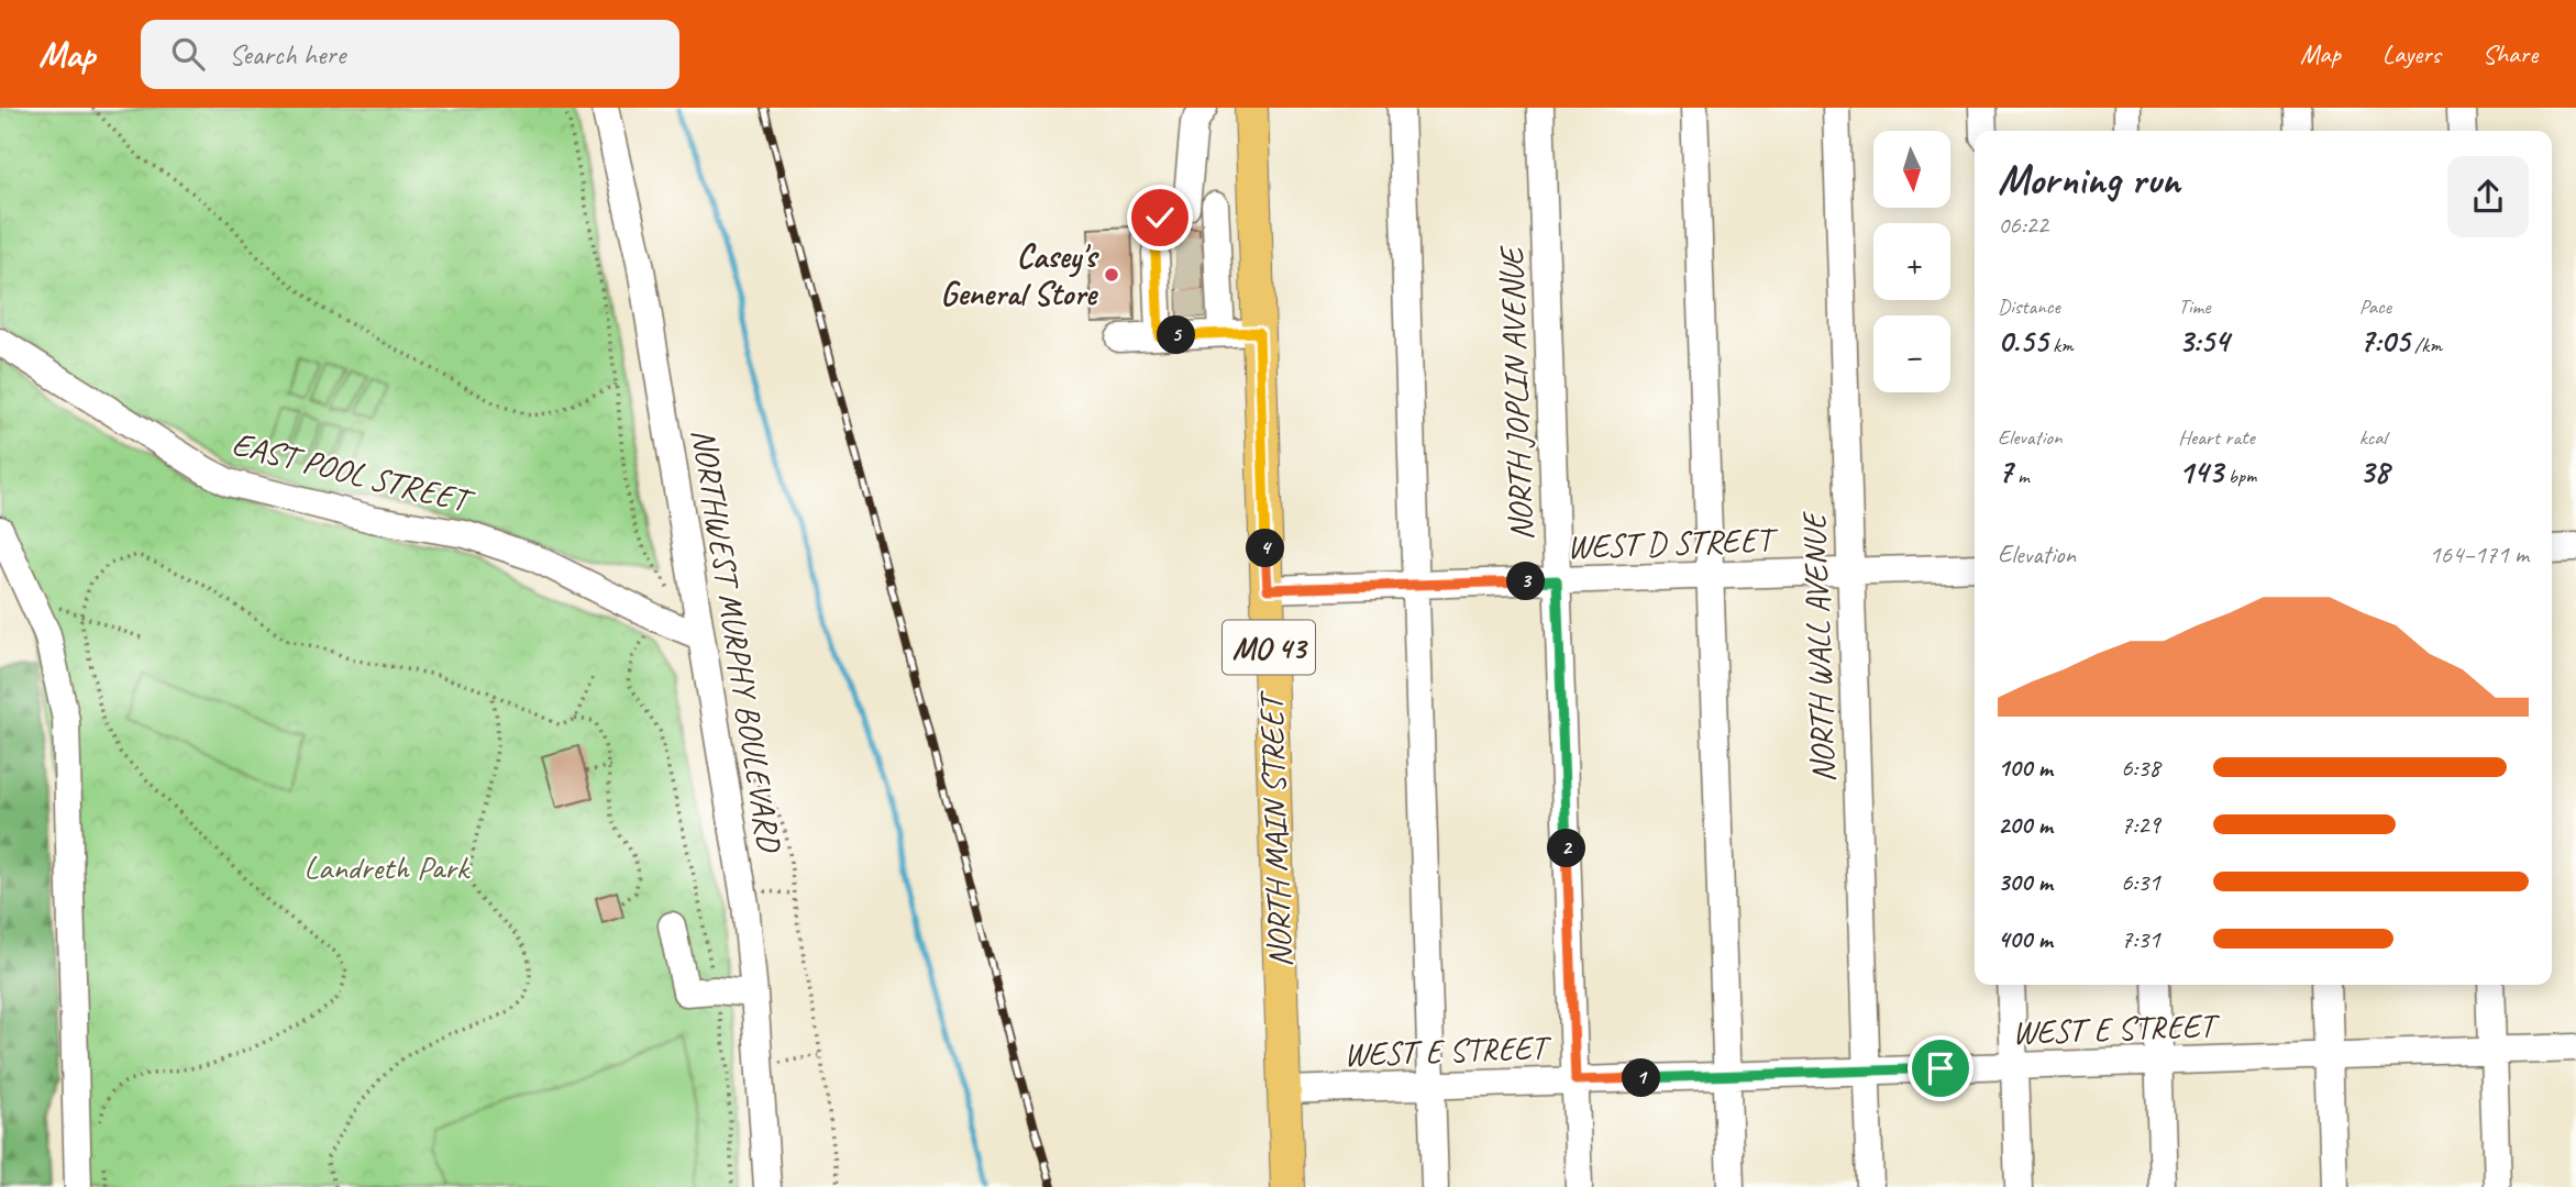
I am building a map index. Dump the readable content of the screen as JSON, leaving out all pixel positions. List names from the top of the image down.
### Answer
{
  "streets": {
    "main road": ["MO 43", "NORTH MAIN STREET"],
    "street": [
      "NORTH JOPLIN AVENUE",
      "EAST POOL STREET",
      "WEST D STREET",
      "NORTHWEST MURPHY BOULEVARD",
      "NORTH WALL AVENUE",
      "WEST E STREET"
    ]
  },
  "crossings": [
    ["NORTH JOPLIN AVENUE", "WEST D STREET"],
    ["NORTH JOPLIN AVENUE", "WEST E STREET"],
    ["EAST POOL STREET", "NORTHWEST MURPHY BOULEVARD"],
    ["WEST D STREET", "NORTH WALL AVENUE"],
    ["WEST D STREET", "NORTH MAIN STREET"],
    ["NORTH WALL AVENUE", "WEST E STREET"],
    ["NORTH MAIN STREET", "WEST E STREET"]
  ],
  "parks": ["Landreth Park"],
  "places": ["Casey's General Store"],
  "north": "bottom",
  "page": {
    "header": "Map",
    "search": "Search here",
    "nav": ["Map", "Layers", "Share"],
    "map_buttons": ["+", "−"],
    "heading": ["Morning run", "06:22"],
    "stats": [
      ["Distance", "0.55 km"],
      ["Time", "3:54"],
      ["Pace", "7:05 /km"],
      ["Elevation", "7 m"],
      ["Heart rate", "143 bpm"],
      ["kcal", "38"]
    ],
    "pins": [
      "5",
      "4",
      "3",
      "2",
      "1"
    ],
    "chart": ["Elevation", "164–171 m"],
    "list": [
      {
        "name": "100 m",
        "note": "6:38"
      },
      {
        "name": "200 m",
        "note": "7:29"
      },
      {
        "name": "300 m",
        "note": "6:31"
      },
      {
        "name": "400 m",
        "note": "7:31"
      }
    ]
  }
}
